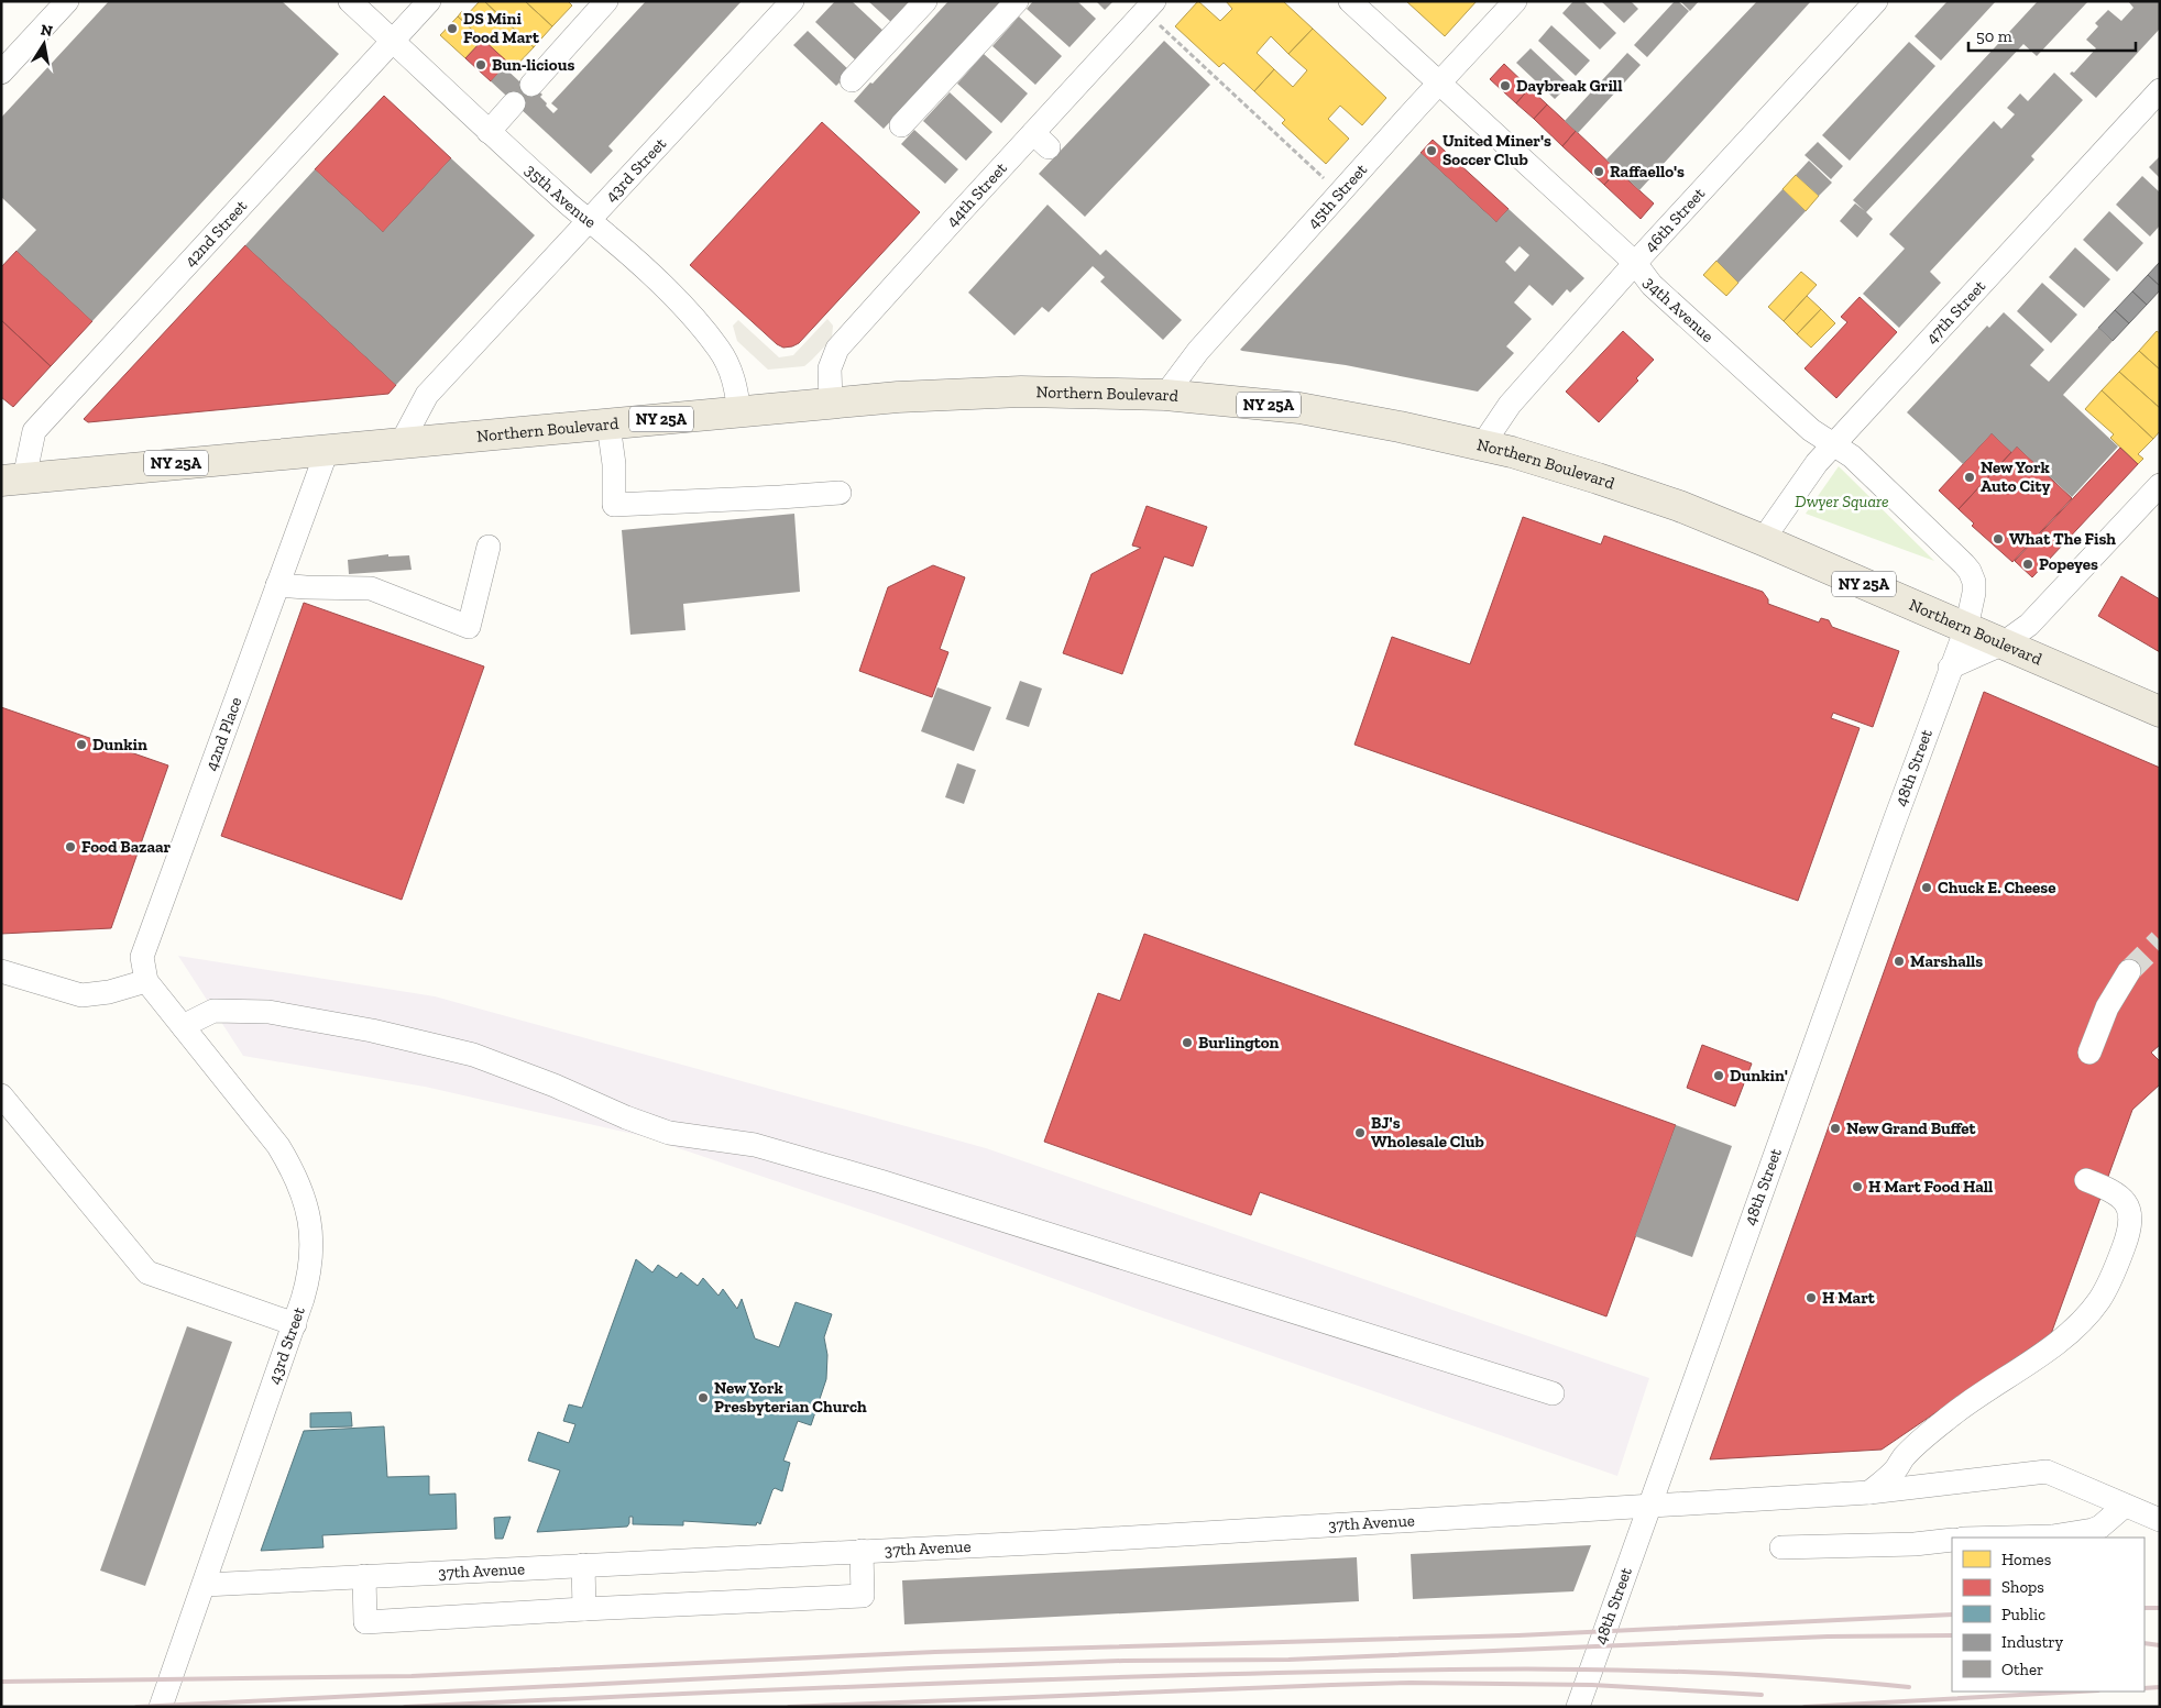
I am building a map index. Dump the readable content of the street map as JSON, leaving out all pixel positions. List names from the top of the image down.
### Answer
{
  "streets": {
    "main road": ["Northern Boulevard", "NY 25A"],
    "street": [
      "43rd Street",
      "44th Street",
      "35th Avenue",
      "45th Street",
      "46th Street",
      "42nd Street",
      "34th Avenue",
      "47th Street",
      "42nd Place",
      "48th Street",
      "37th Avenue"
    ]
  },
  "crossings": [
    ["43rd Street", "35th Avenue"],
    ["43rd Street", "Northern Boulevard"],
    ["43rd Street", "37th Avenue"],
    ["44th Street", "Northern Boulevard"],
    ["35th Avenue", "42nd Street"],
    ["35th Avenue", "Northern Boulevard"],
    ["45th Street", "34th Avenue"],
    ["45th Street", "Northern Boulevard"],
    ["46th Street", "34th Avenue"],
    ["46th Street", "Northern Boulevard"],
    ["42nd Street", "Northern Boulevard"],
    ["34th Avenue", "47th Street"],
    ["34th Avenue", "Northern Boulevard"],
    ["34th Avenue", "48th Street"],
    ["47th Street", "Northern Boulevard"],
    ["Northern Boulevard", "42nd Place"],
    ["Northern Boulevard", "48th Street"],
    ["48th Street", "37th Avenue"]
  ],
  "parks": ["Dwyer Square"],
  "places": [
    "DS Mini Food Mart",
    "Bun-licious",
    "Daybreak Grill",
    "United Miner's Soccer Club",
    "Raffaello's",
    "New York Auto City",
    "What The Fish",
    "Popeyes",
    "Dunkin",
    "Food Bazaar",
    "Chuck E. Cheese",
    "Marshalls",
    "Burlington",
    "Dunkin'",
    "New Grand Buffet",
    "BJ's Wholesale Club",
    "H Mart Food Hall",
    "H Mart",
    "New York Presbyterian Church"
  ],
  "legend": [
    "Homes",
    "Shops",
    "Public",
    "Industry",
    "Other"
  ],
  "scale_bar": "50 m",
  "north": "top"
}
